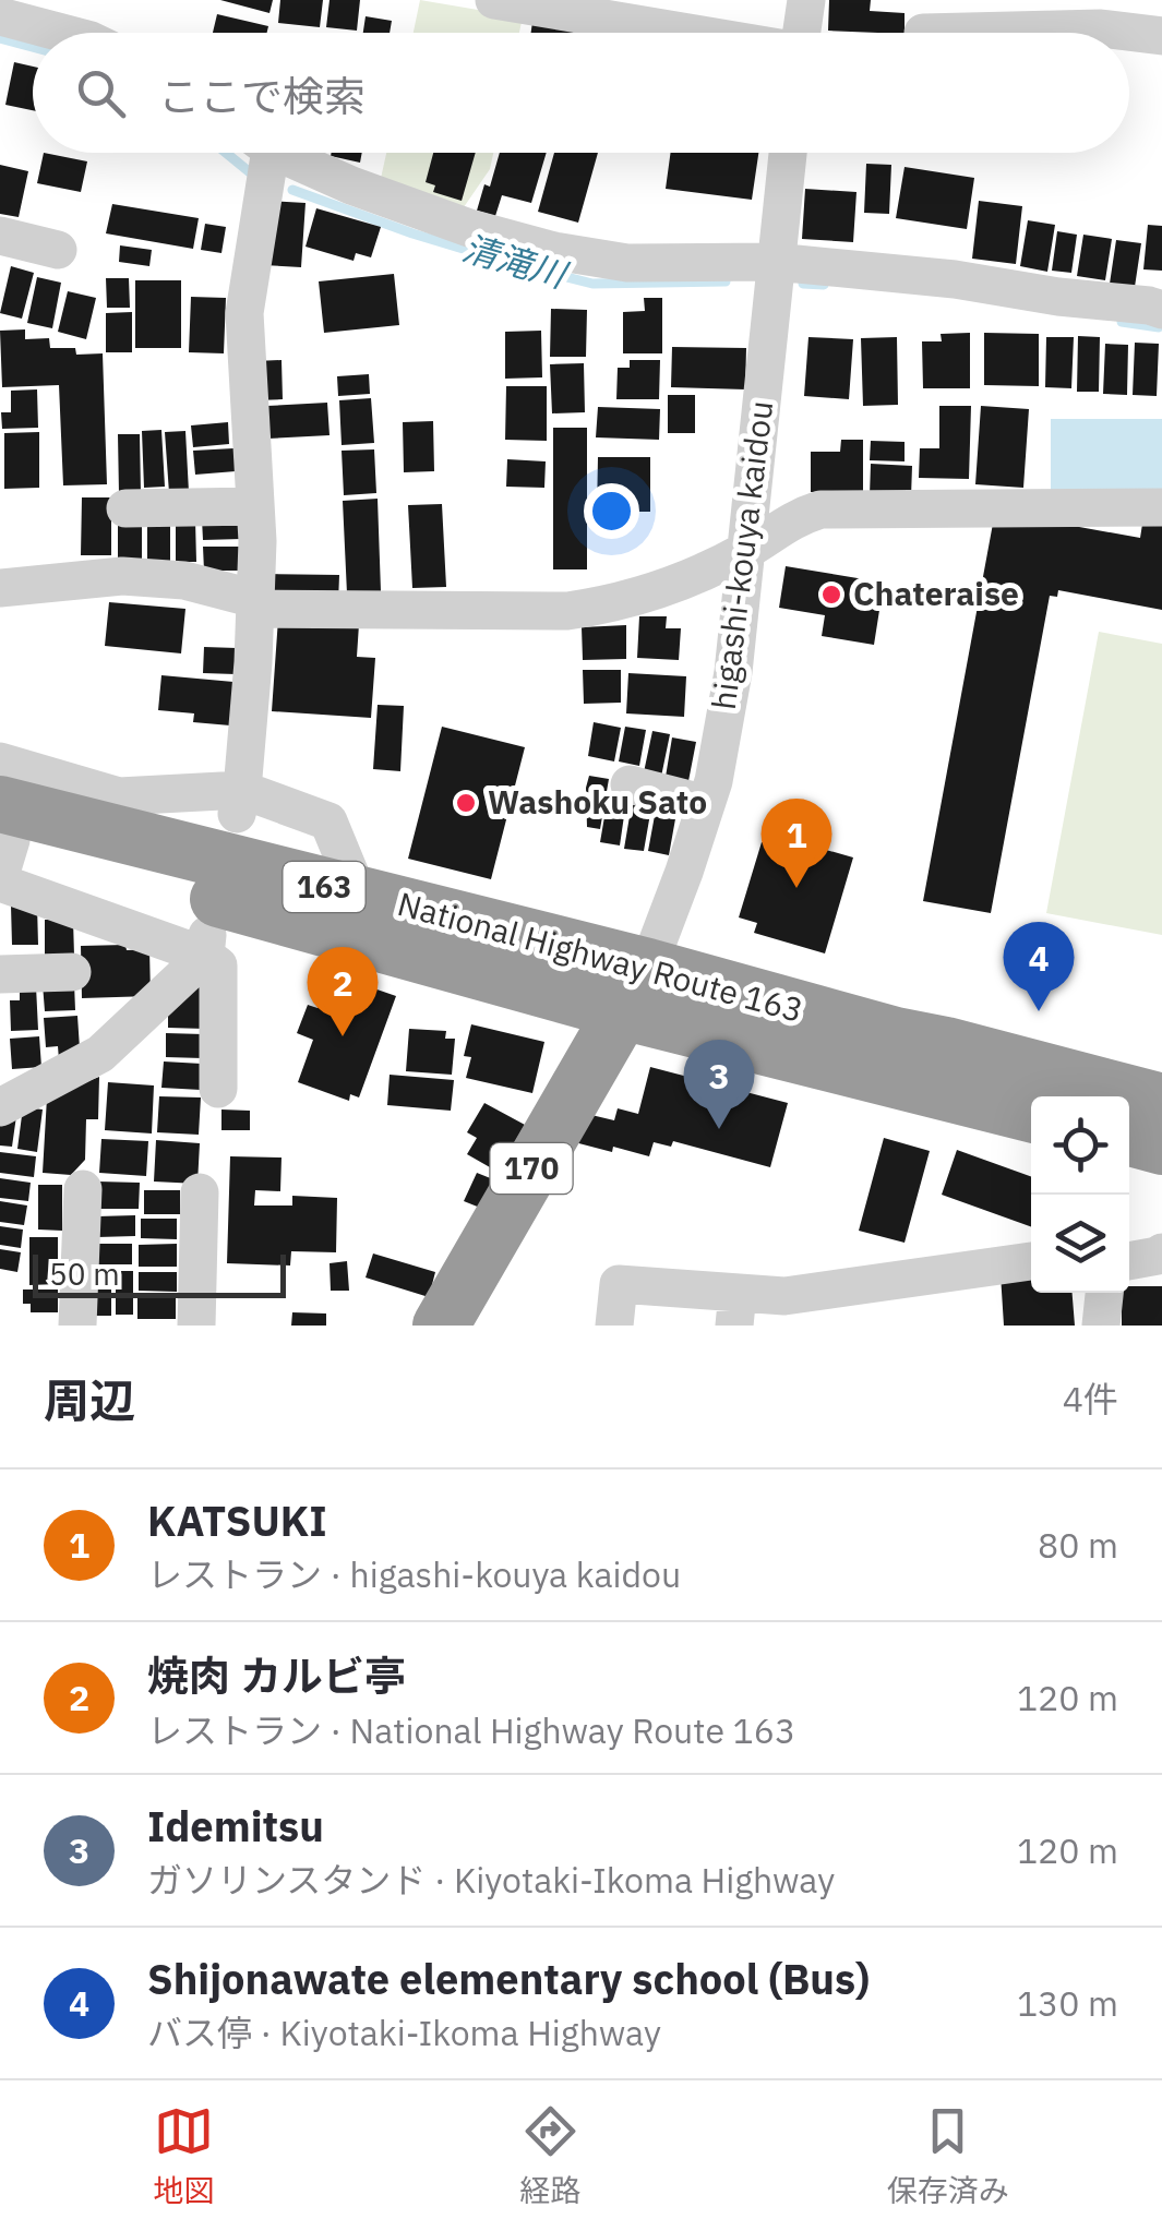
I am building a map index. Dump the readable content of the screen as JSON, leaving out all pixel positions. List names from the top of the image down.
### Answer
{
  "streets": {
    "highway": ["163", "National Highway Route 163", "170"],
    "street": ["higashi-kouya kaidou"]
  },
  "crossings": [
    ["higashi-kouya kaidou", "163"],
    ["higashi-kouya kaidou", "National Highway Route 163"],
    ["higashi-kouya kaidou", "170"],
    ["163", "National Highway Route 163"],
    ["163", "170"],
    ["National Highway Route 163", "170"]
  ],
  "water": ["清滝川"],
  "places": ["Chateraise", "Washoku Sato"],
  "scale_bar": "50 m",
  "page": {
    "search": "ここで検索",
    "pins": [
      "1",
      "4",
      "2",
      "3"
    ],
    "scale": "50 m",
    "heading": ["周辺", "4件"],
    "list": [
      {
        "mark": "1",
        "name": "KATSUKI",
        "note": "レストラン · higashi-kouya kaidou",
        "value": "80 m"
      },
      {
        "mark": "2",
        "name": "焼肉 カルビ亭",
        "note": "レストラン · National Highway Route 163",
        "value": "120 m"
      },
      {
        "mark": "3",
        "name": "Idemitsu",
        "note": "ガソリンスタンド · Kiyotaki-Ikoma Highway",
        "value": "120 m"
      },
      {
        "mark": "4",
        "name": "Shijonawate elementary school (Bus)",
        "note": "バス停 · Kiyotaki-Ikoma Highway",
        "value": "130 m"
      }
    ],
    "nav": ["地図", "経路", "保存済み"]
  }
}
